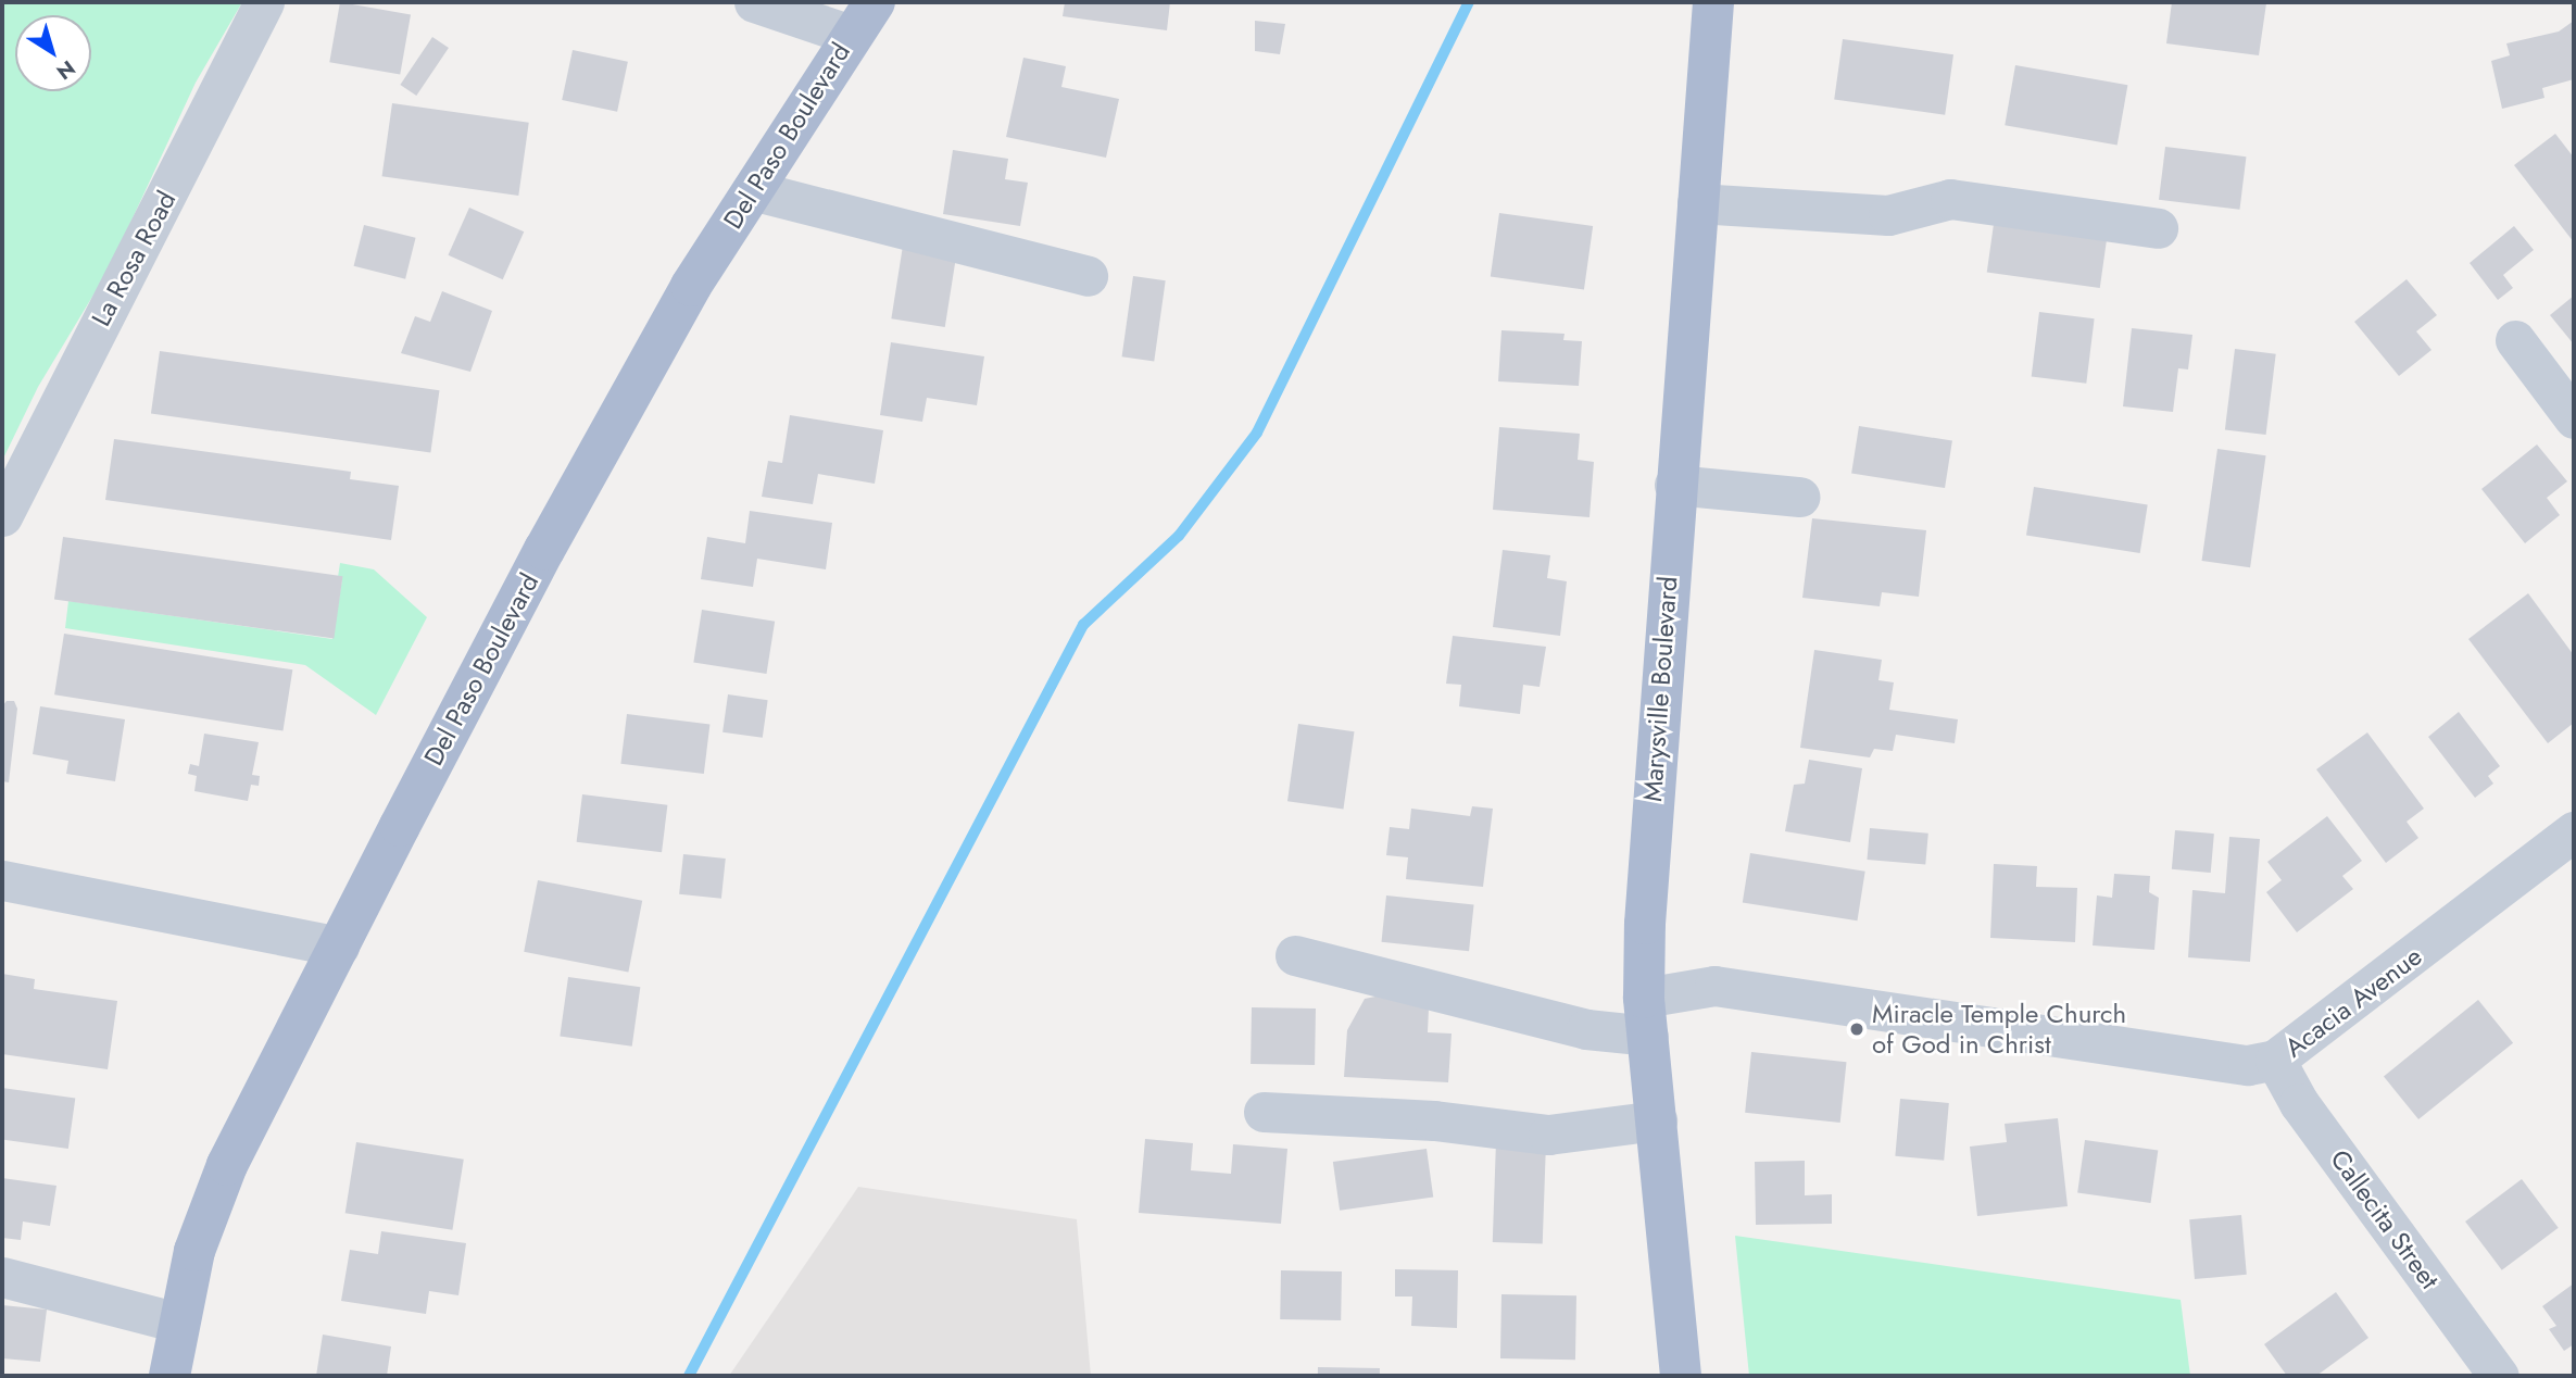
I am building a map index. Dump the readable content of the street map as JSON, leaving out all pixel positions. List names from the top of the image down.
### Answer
{
  "streets": {
    "main road": ["Del Paso Boulevard", "Marysville Boulevard"],
    "street": ["La Rosa Road", "Acacia Avenue", "Callecita Street"]
  },
  "crossings": [
    ["Marysville Boulevard", "Acacia Avenue"],
    ["Acacia Avenue", "Callecita Street"]
  ],
  "places": ["Miracle Temple Church of God in Christ"],
  "north": "bottom right"
}
